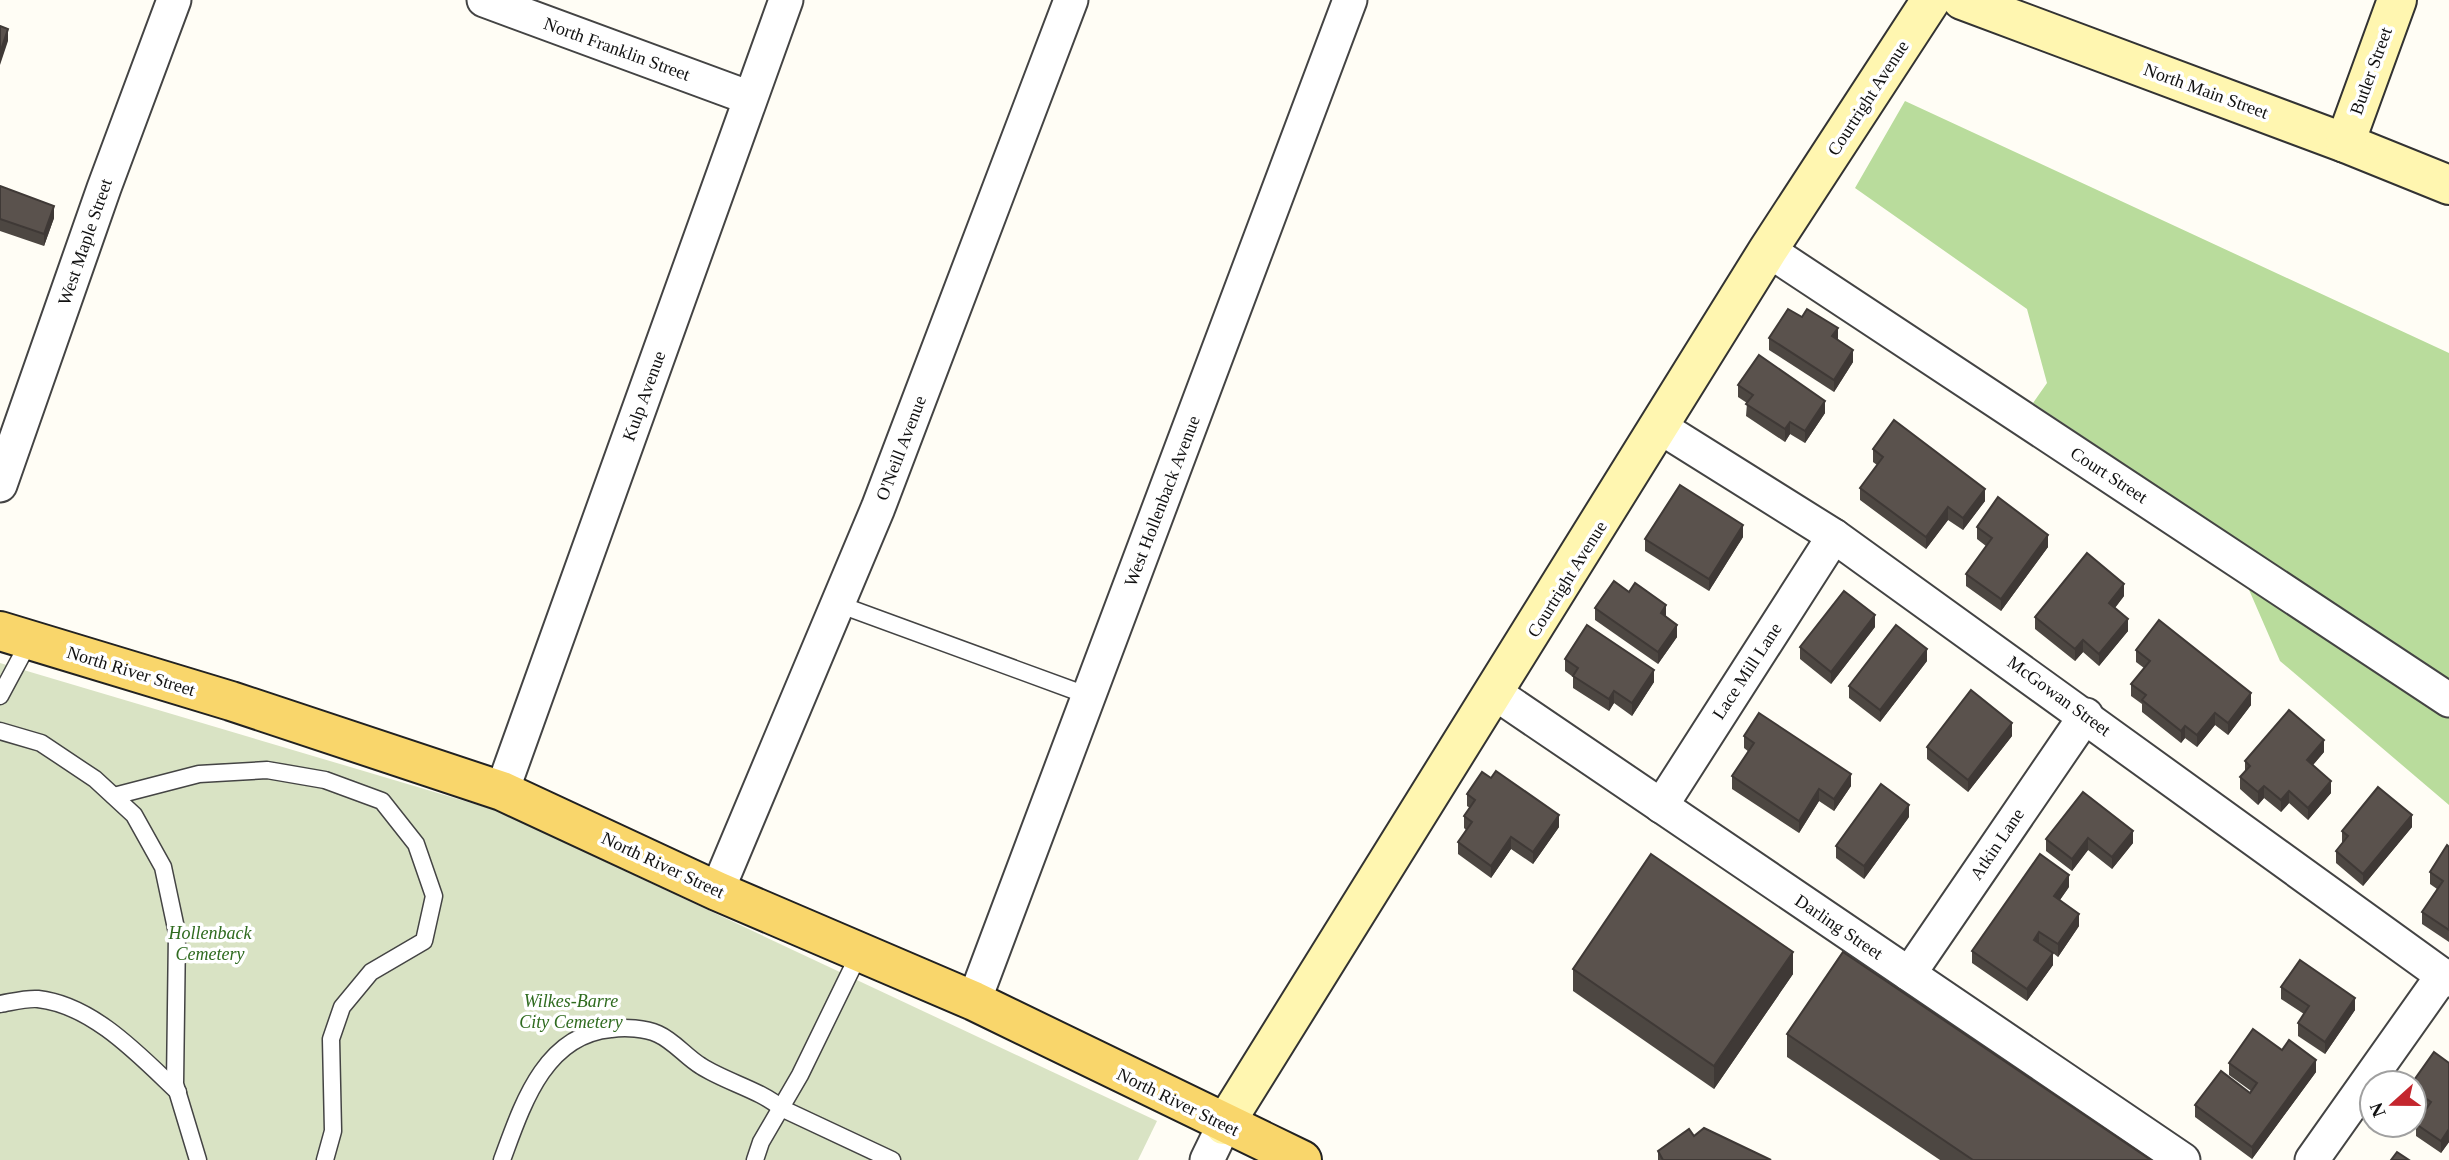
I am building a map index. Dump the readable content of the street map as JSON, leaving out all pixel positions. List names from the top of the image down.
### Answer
{
  "streets": {
    "main road": [
      "Butler Street",
      "North Main Street",
      "Courtright Avenue",
      "North River Street"
    ],
    "street": [
      "North Franklin Street",
      "West Maple Street",
      "Kulp Avenue",
      "O'Neill Avenue",
      "Court Street",
      "West Hollenback Avenue",
      "Lace Mill Lane",
      "McGowan Street",
      "Atkin Lane",
      "Darling Street"
    ]
  },
  "crossings": [
    ["North Franklin Street", "Kulp Avenue"],
    ["Butler Street", "North Main Street"],
    ["Courtright Avenue", "Court Street"],
    ["Courtright Avenue", "North River Street"],
    ["Courtright Avenue", "McGowan Street"],
    ["Courtright Avenue", "Darling Street"],
    ["Kulp Avenue", "North River Street"],
    ["O'Neill Avenue", "North River Street"],
    ["West Hollenback Avenue", "North River Street"],
    ["Lace Mill Lane", "McGowan Street"],
    ["Lace Mill Lane", "Darling Street"],
    ["McGowan Street", "Atkin Lane"],
    ["Atkin Lane", "Darling Street"]
  ],
  "parks": ["Hollenback Cemetery", "Wilkes-Barre City Cemetery"],
  "north": "left"
}
